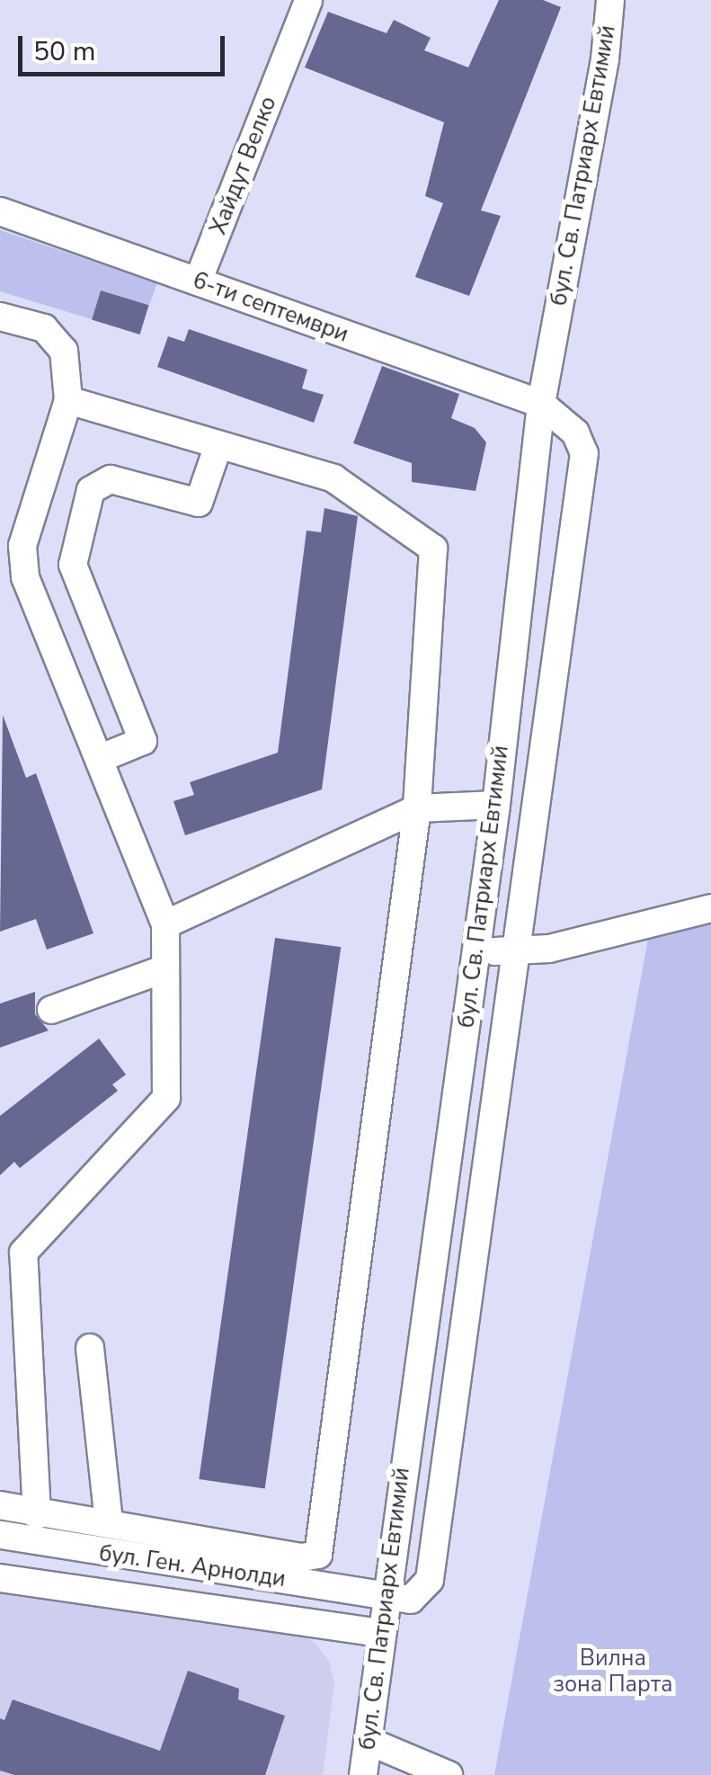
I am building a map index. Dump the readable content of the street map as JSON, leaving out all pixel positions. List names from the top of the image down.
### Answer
{
  "streets": {
    "street": [
      "Хайдут Велко",
      "бул. Св. Патриарх Евтимий",
      "6-ти септември",
      "бул. Ген. Арнолди"
    ]
  },
  "crossings": [
    ["Хайдут Велко", "6-ти септември"],
    ["бул. Св. Патриарх Евтимий", "6-ти септември"],
    ["бул. Св. Патриарх Евтимий", "бул. Ген. Арнолди"]
  ],
  "parks": ["Вилна зона Парта"],
  "scale_bar": "50 m"
}
